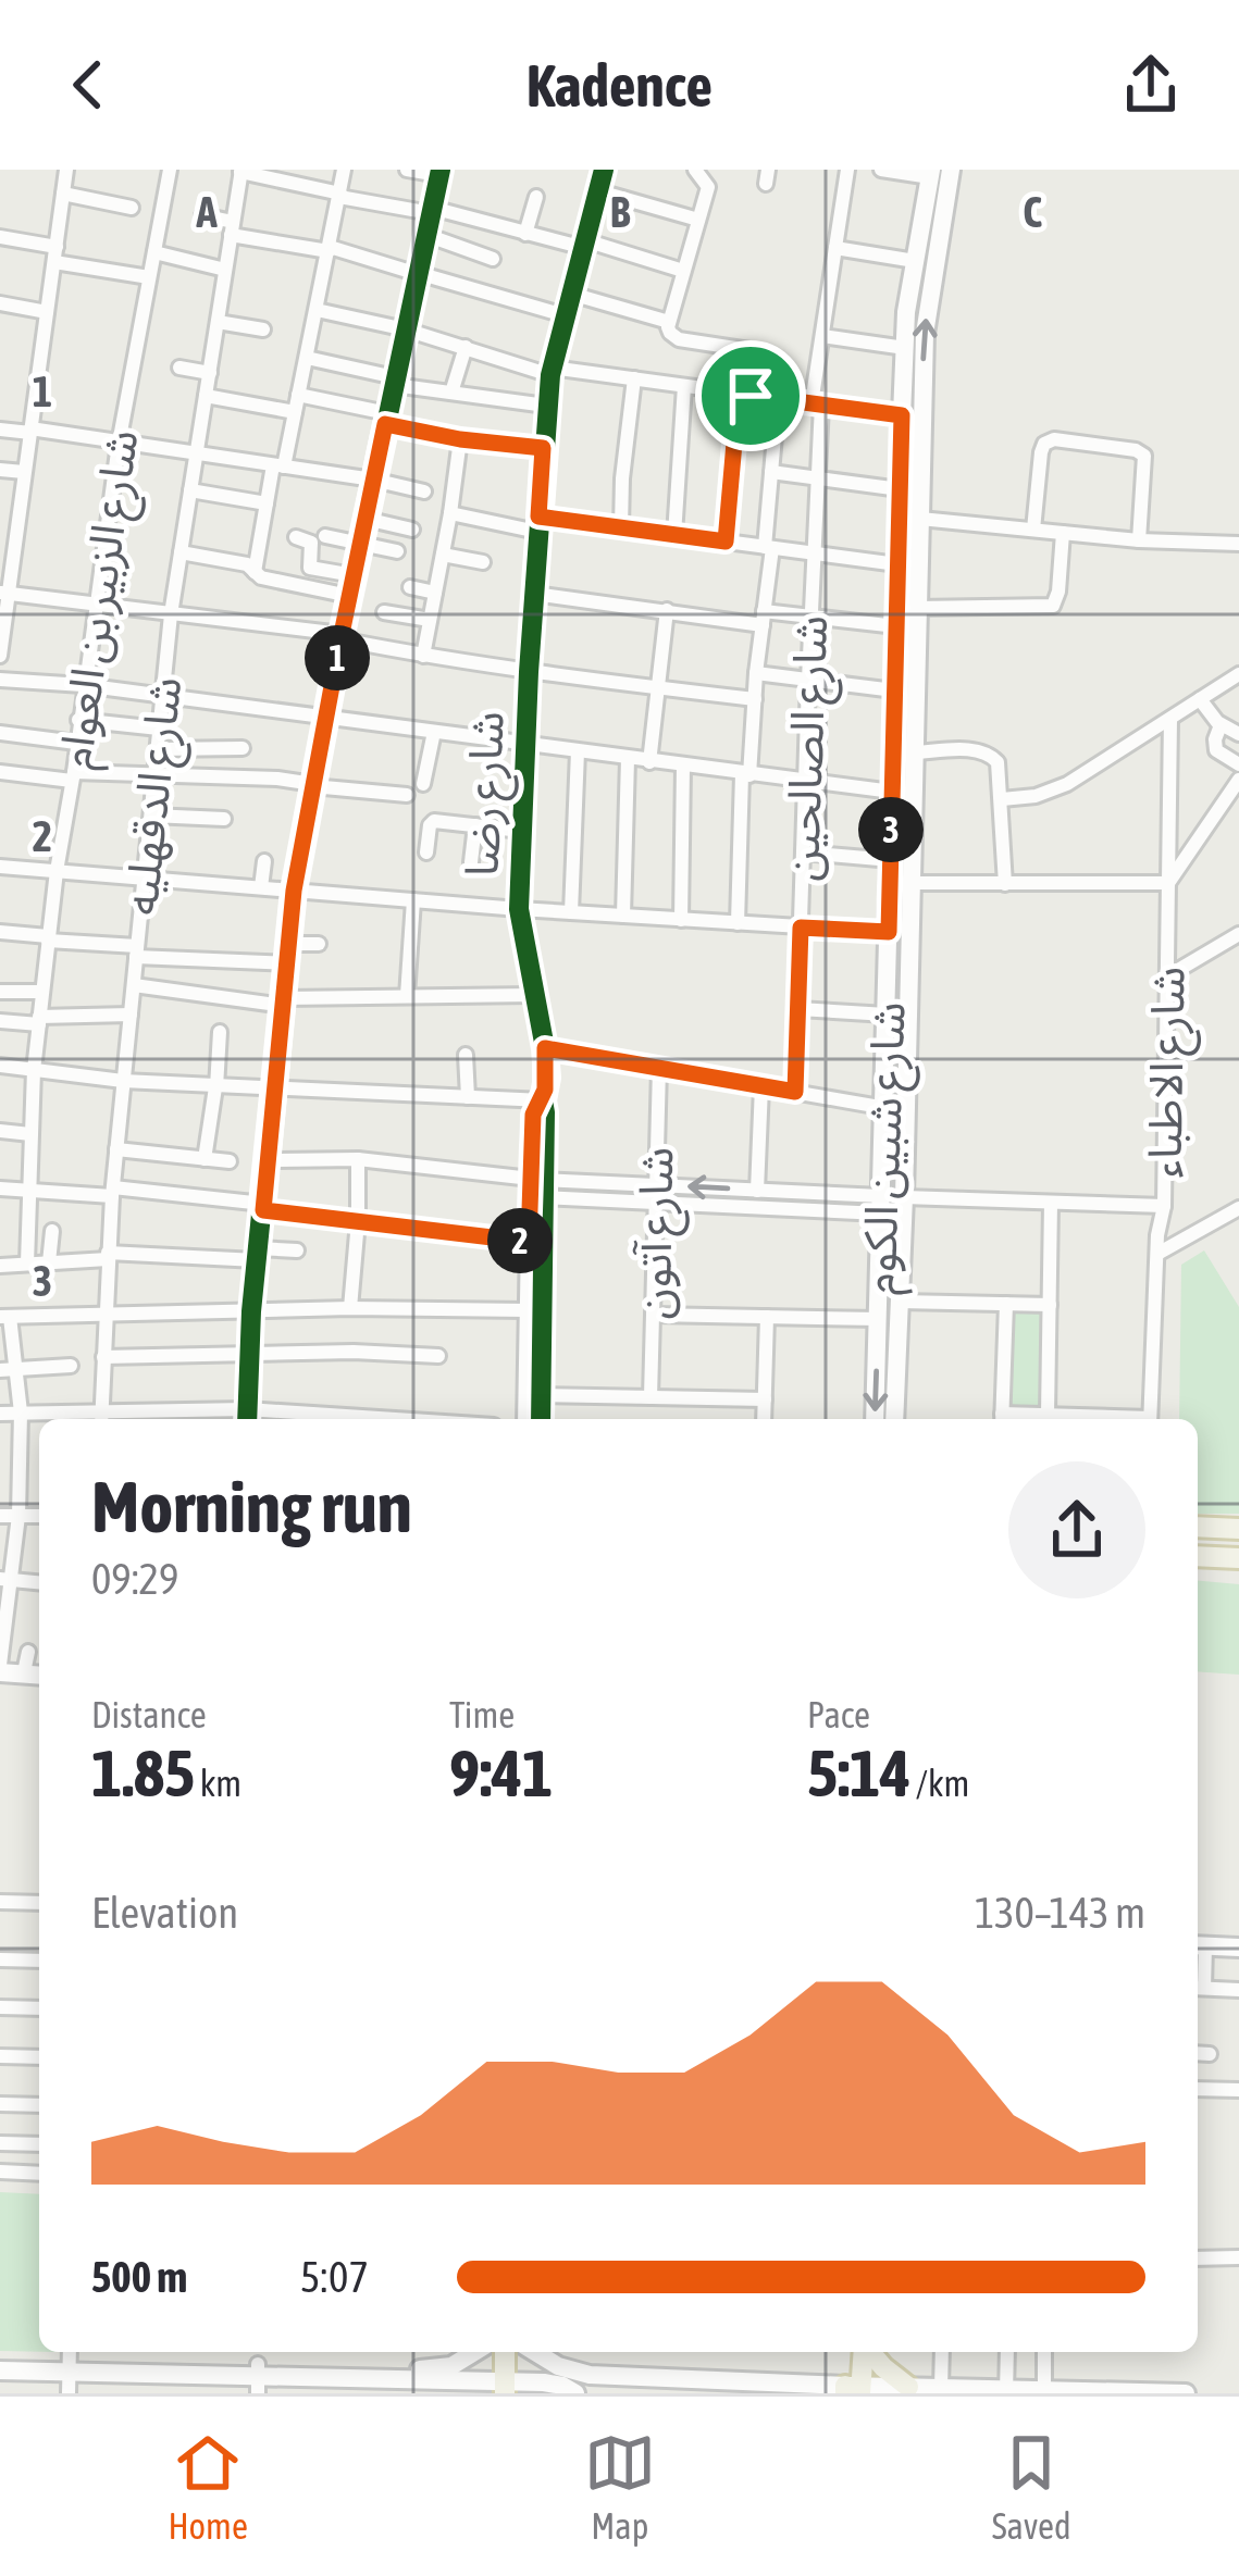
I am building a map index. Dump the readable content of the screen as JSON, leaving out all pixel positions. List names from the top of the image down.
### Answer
{
  "streets": {
    "street": [
      "شارع الزبير بن العوام",
      "شارع الصالحين",
      "شارع رضا",
      "شارع الدقهليه",
      "شارع الاطباء",
      "شارع شبين الكوم",
      "شارع آتون"
    ]
  },
  "page": {
    "header": "Kadence",
    "pins": ["1", "3", "2"],
    "heading": ["Morning run", "09:29"],
    "stats": [
      ["Distance", "1.85 km"],
      ["Time", "9:41"],
      ["Pace", "5:14 /km"]
    ],
    "chart": ["Elevation", "130–143 m"],
    "list": [
      {
        "name": "500 m",
        "note": "5:07"
      }
    ],
    "tabs": ["Home", "Map", "Saved"]
  },
  "grid": {
    "columns": ["A", "B", "C"],
    "rows": ["1", "2", "3"]
  }
}
